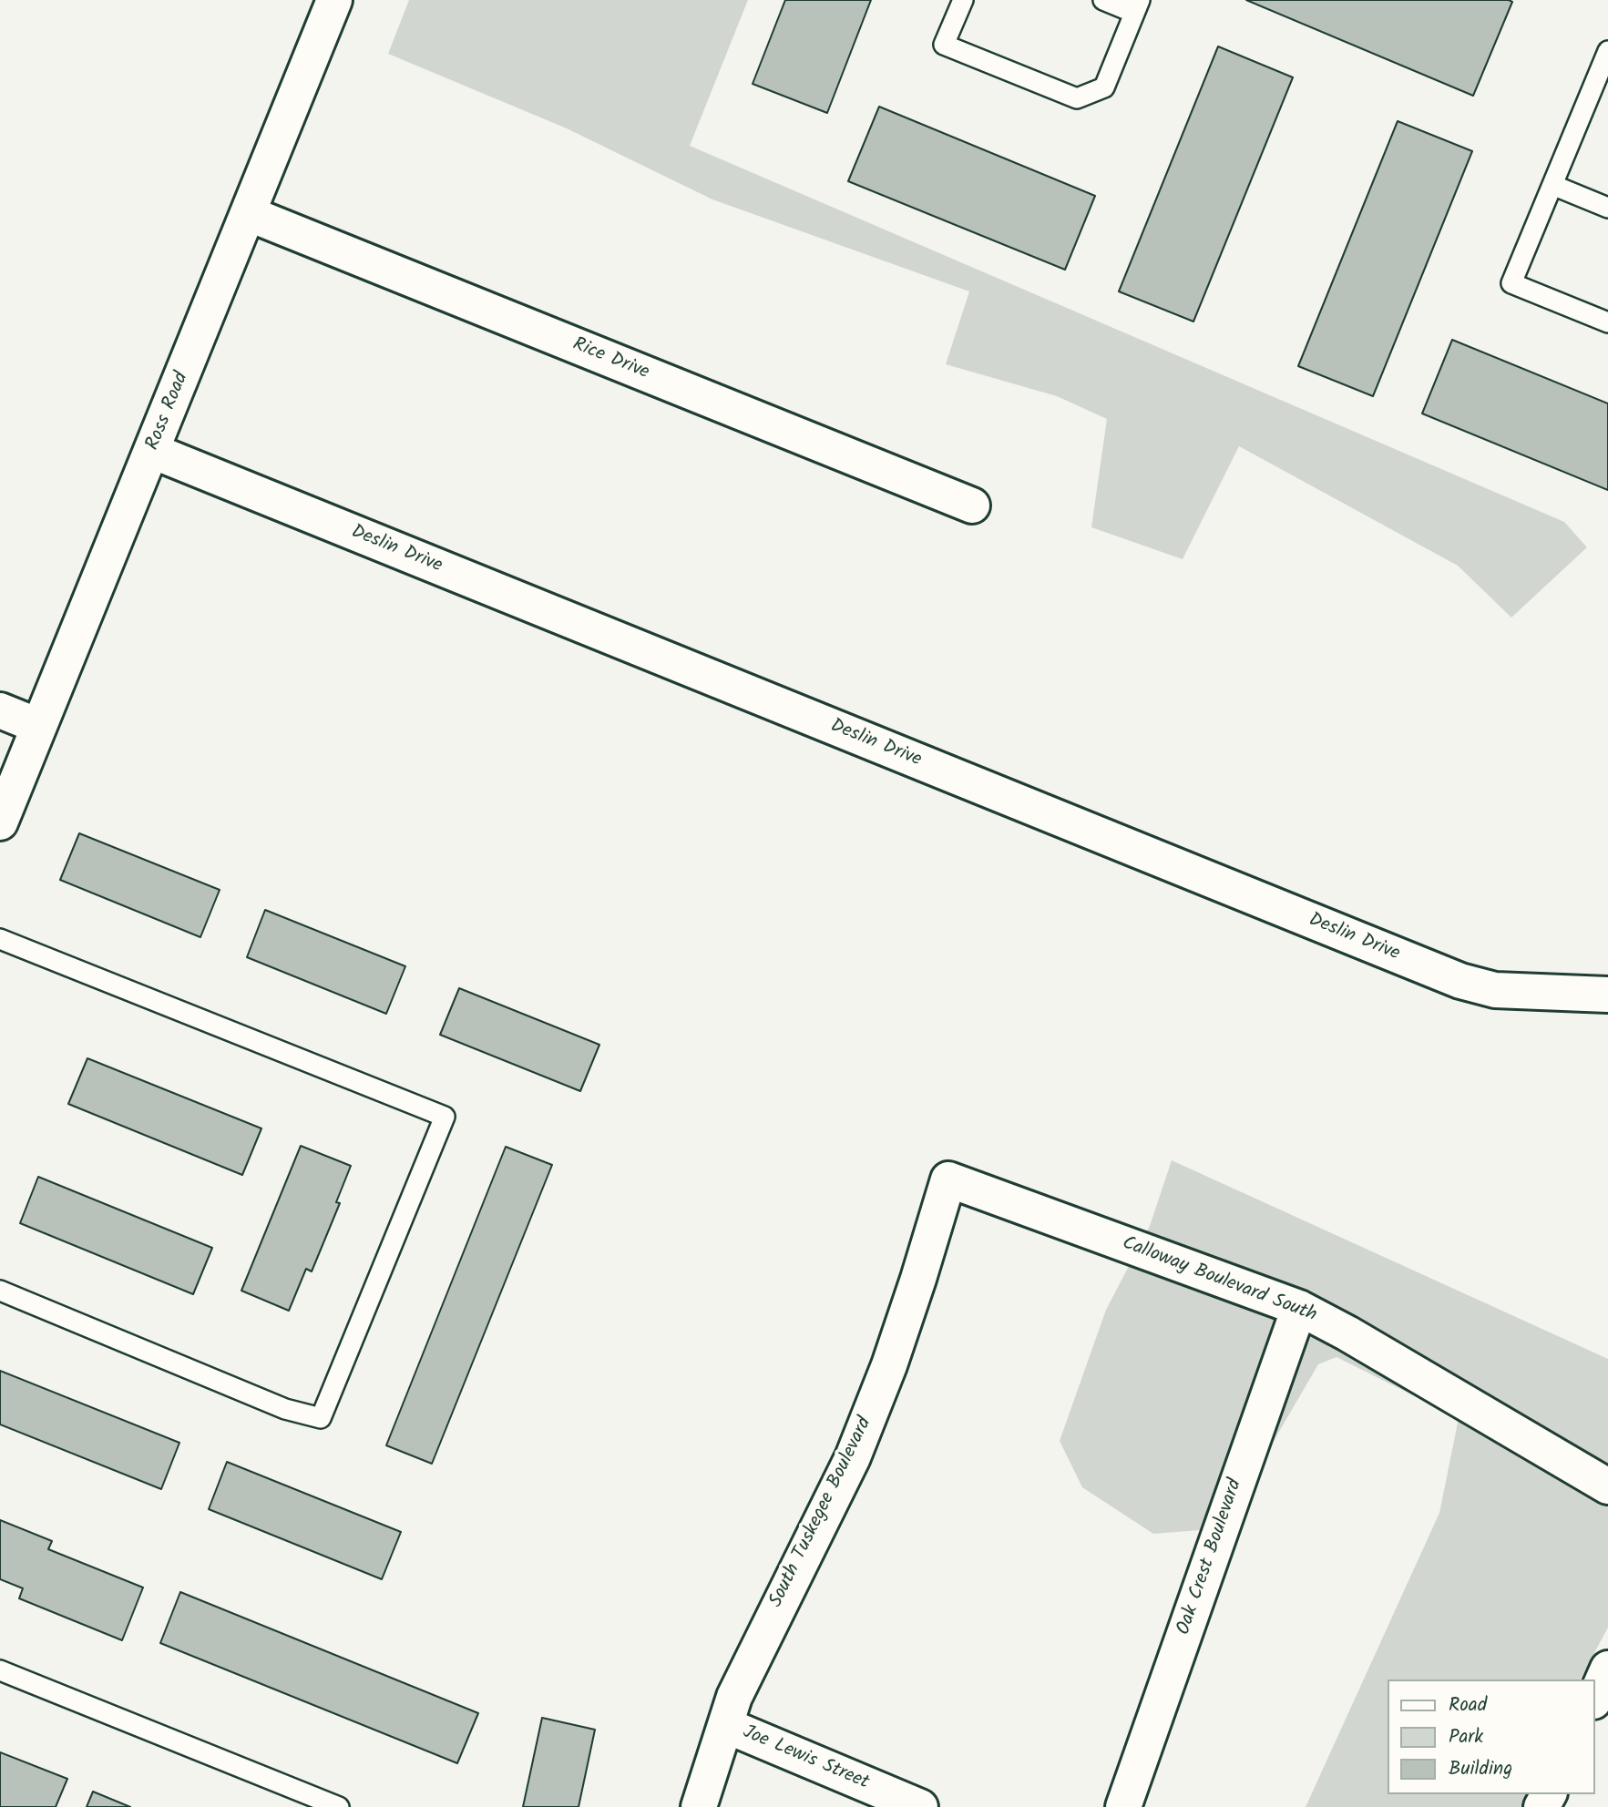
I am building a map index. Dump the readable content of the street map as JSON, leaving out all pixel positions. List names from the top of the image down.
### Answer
{
  "streets": {
    "street": [
      "Rice Drive",
      "Ross Road",
      "Deslin Drive",
      "Calloway Boulevard South",
      "South Tuskegee Boulevard",
      "Oak Crest Boulevard",
      "Joe Lewis Street"
    ]
  },
  "crossings": [
    ["Rice Drive", "Ross Road"],
    ["Ross Road", "Deslin Drive"],
    ["Calloway Boulevard South", "South Tuskegee Boulevard"],
    ["Calloway Boulevard South", "Oak Crest Boulevard"],
    ["South Tuskegee Boulevard", "Joe Lewis Street"]
  ],
  "legend": ["Road", "Park", "Building"]
}
